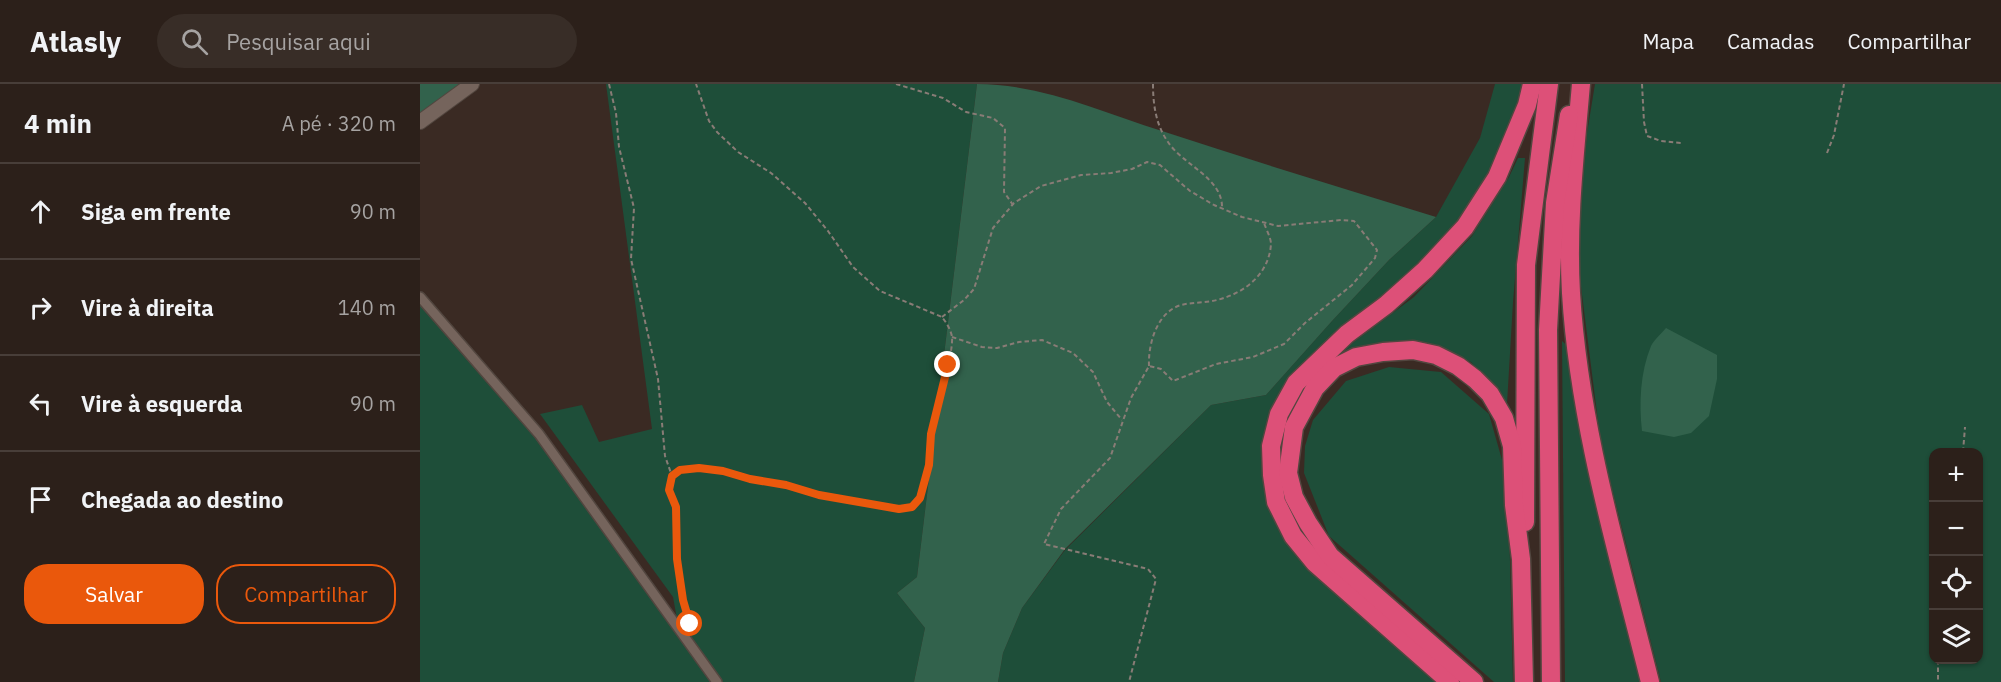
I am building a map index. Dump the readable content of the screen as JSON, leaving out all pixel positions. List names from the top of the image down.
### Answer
{
  "page": {
    "header": "Atlasly",
    "search": "Pesquisar aqui",
    "nav": ["Mapa", "Camadas", "Compartilhar"],
    "heading": ["4 min", "A pé · 320 m"],
    "list": [
      ["Siga em frente", "90 m"],
      ["Vire à direita", "140 m"],
      ["Vire à esquerda", "90 m"],
      "Chegada ao destino"
    ],
    "map_buttons": ["+", "−"],
    "buttons": ["Salvar", "Compartilhar"]
  }
}
